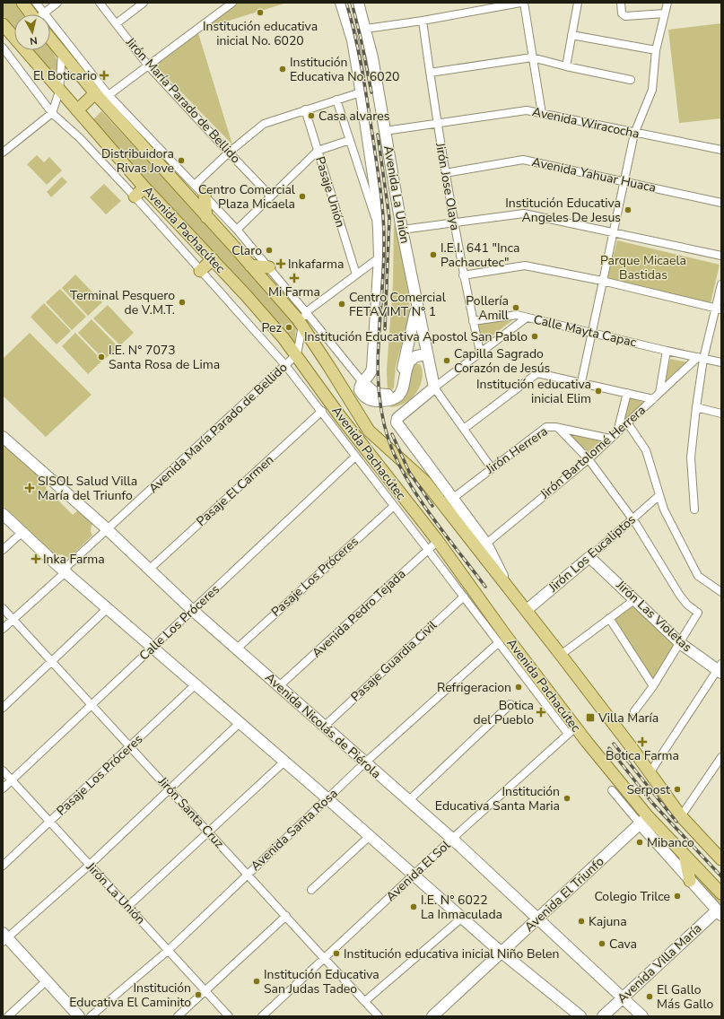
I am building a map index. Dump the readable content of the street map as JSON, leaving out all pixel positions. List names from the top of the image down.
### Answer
{
  "streets": {
    "main road": ["Avenida Pachacútec"],
    "street": [
      "Jirón María Parado de Bellido",
      "Avenida Wiracocha",
      "Avenida Yahuar Huaca",
      "Jirón Jose Olaya",
      "Pasaje Unión",
      "Avenida La Unión",
      "Calle Mayta Capac",
      "Avenida María Parado de Bellido",
      "Jirón Herrera",
      "Jirón Bartolomé Herrera",
      "Pasaje El Carmen",
      "Jirón Los Eucaliptos",
      "Pasaje Los Próceres",
      "Avenida Pedro Tejada",
      "Jirón Las Violetas",
      "Calle Los Próceres",
      "Pasaje Guardia Civil",
      "Avenida Nicolás de Piérola",
      "Jirón Santa Cruz",
      "Avenida Santa Rosa",
      "Avenida El Sol",
      "Jirón La Unión",
      "Avenida El Triunfo",
      "Avenida Villa María"
    ]
  },
  "crossings": [
    ["Avenida Wiracocha", "Jirón Jose Olaya"],
    ["Avenida Wiracocha", "Avenida La Unión"],
    ["Avenida Yahuar Huaca", "Jirón Jose Olaya"],
    ["Jirón Jose Olaya", "Calle Mayta Capac"],
    ["Avenida Pachacútec", "Calle Mayta Capac"],
    ["Avenida Pachacútec", "Avenida María Parado de Bellido"],
    ["Avenida Pachacútec", "Jirón Herrera"],
    ["Avenida Pachacútec", "Jirón Bartolomé Herrera"],
    ["Avenida Pachacútec", "Pasaje El Carmen"],
    ["Avenida Pachacútec", "Jirón Los Eucaliptos"],
    ["Avenida Pachacútec", "Pasaje Los Próceres"],
    ["Avenida Pachacútec", "Avenida Pedro Tejada"],
    ["Avenida Pachacútec", "Calle Los Próceres"],
    ["Avenida Pachacútec", "Pasaje Guardia Civil"],
    ["Avenida Pachacútec", "Avenida Santa Rosa"],
    ["Avenida Pachacútec", "Avenida El Sol"],
    ["Avenida Pachacútec", "Avenida El Triunfo"],
    ["Avenida Pachacútec", "Avenida Villa María"],
    ["Calle Mayta Capac", "Jirón Bartolomé Herrera"],
    ["Avenida María Parado de Bellido", "Avenida Nicolás de Piérola"],
    ["Avenida María Parado de Bellido", "Jirón Santa Cruz"],
    ["Jirón Herrera", "Jirón Bartolomé Herrera"],
    ["Pasaje El Carmen", "Avenida Nicolás de Piérola"],
    ["Jirón Los Eucaliptos", "Jirón Las Violetas"],
    ["Pasaje Los Próceres", "Avenida Nicolás de Piérola"],
    ["Pasaje Los Próceres", "Jirón Santa Cruz"],
    ["Pasaje Los Próceres", "Jirón La Unión"],
    ["Avenida Pedro Tejada", "Avenida Nicolás de Piérola"],
    ["Calle Los Próceres", "Avenida Nicolás de Piérola"],
    ["Calle Los Próceres", "Jirón Santa Cruz"],
    ["Calle Los Próceres", "Jirón La Unión"],
    ["Pasaje Guardia Civil", "Avenida Nicolás de Piérola"],
    ["Avenida Nicolás de Piérola", "Avenida Santa Rosa"],
    ["Avenida Nicolás de Piérola", "Avenida El Sol"],
    ["Avenida Nicolás de Piérola", "Avenida El Triunfo"],
    ["Avenida Nicolás de Piérola", "Avenida Villa María"],
    ["Jirón Santa Cruz", "Avenida Santa Rosa"],
    ["Jirón Santa Cruz", "Avenida El Sol"],
    ["Avenida Santa Rosa", "Jirón La Unión"]
  ],
  "parks": ["Parque Micaela Bastidas"],
  "places": {
    "other": [
      "Institución educativa inicial No. 6020",
      "Institución Educativa No. 6020",
      "Casa alvares",
      "Distribuidora Rivas Jove",
      "Centro Comercial Plaza Micaela",
      "Institución Educativa Angeles De Jesus",
      "Claro",
      "I.E.I. 641 \"Inca Pachacutec\"",
      "Terminal Pesquero de V.M.T.",
      "Centro Comercial FETAVIMT N° 1",
      "Pollería Amill",
      "Pez",
      "Institución Educativa Apostol San Pablo",
      "I.E. N° 7073 Santa Rosa de Lima",
      "Capilla Sagrado Corazón de Jesús",
      "Institución educativa inicial Elim",
      "Refrigeracion",
      "Serpost",
      "Institución Educativa Santa Maria",
      "Mibanco",
      "Colegio Trilce",
      "I.E. N° 6022 La Inmaculada",
      "Kajuna",
      "Cava",
      "Institución educativa inicial Niño Belen",
      "Institución Educativa San Judas Tadeo",
      "Institución Educativa El Caminito",
      "El Gallo Más Gallo"
    ],
    "health": [
      "El Boticario",
      "Inkafarma",
      "Mi Farma",
      "SISOL Salud Villa María del Triunfo",
      "Inka Farma",
      "Botica del Pueblo",
      "Botica Farma"
    ],
    "transit": ["Villa María"]
  },
  "north": "bottom"
}
